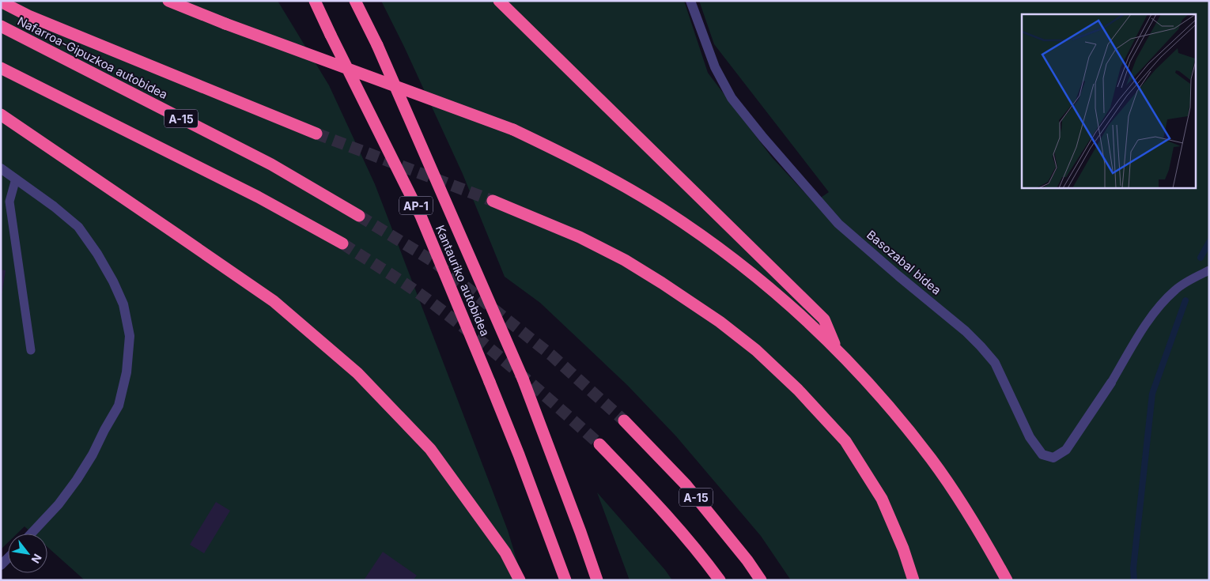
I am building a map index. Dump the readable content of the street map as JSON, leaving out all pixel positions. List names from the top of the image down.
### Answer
{
  "streets": {
    "highway": [
      "Nafarroa-Gipuzkoa autobidea",
      "A-15",
      "AP-1",
      "Kantauriko autobidea"
    ],
    "street": ["Basozabal bidea"]
  },
  "north": "bottom right"
}
